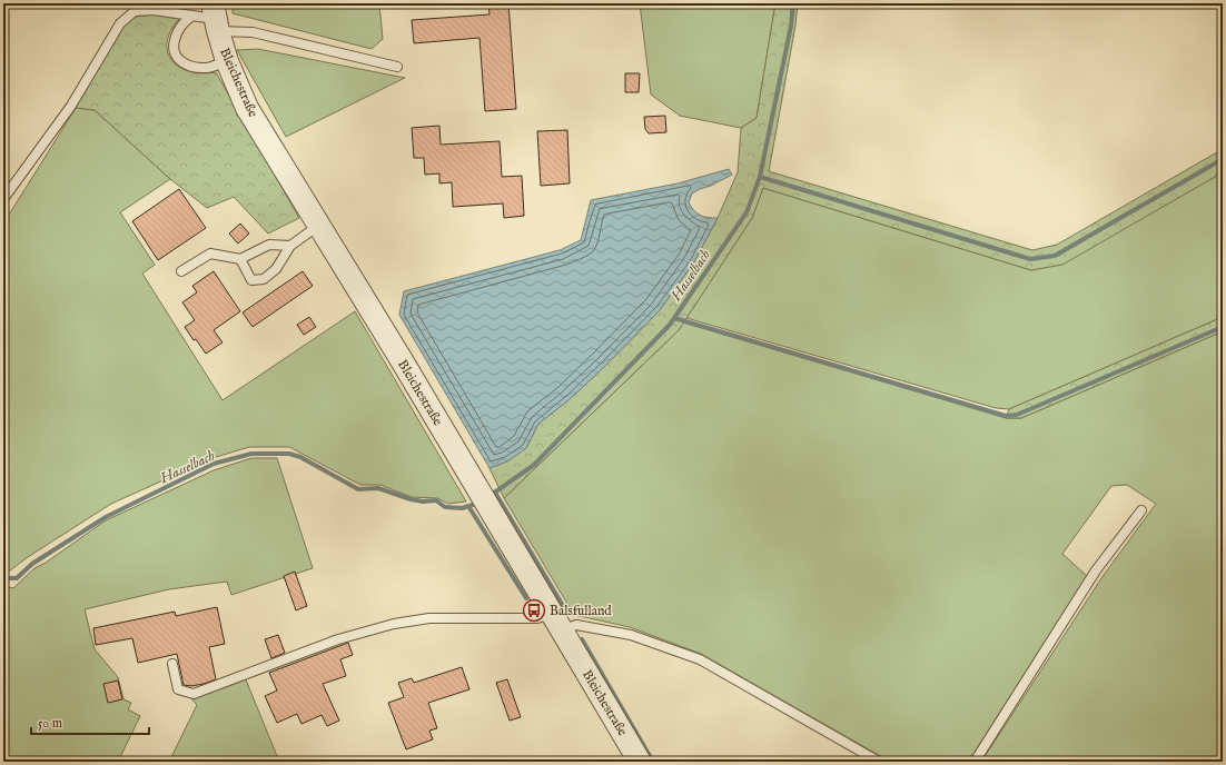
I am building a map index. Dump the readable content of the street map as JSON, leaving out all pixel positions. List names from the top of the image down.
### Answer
{
  "streets": {
    "street": ["Bleichestraße"]
  },
  "water": ["Hasselbach"],
  "places": {
    "bus stop": ["Balsfulland"]
  },
  "scale_bar": "50 m"
}
